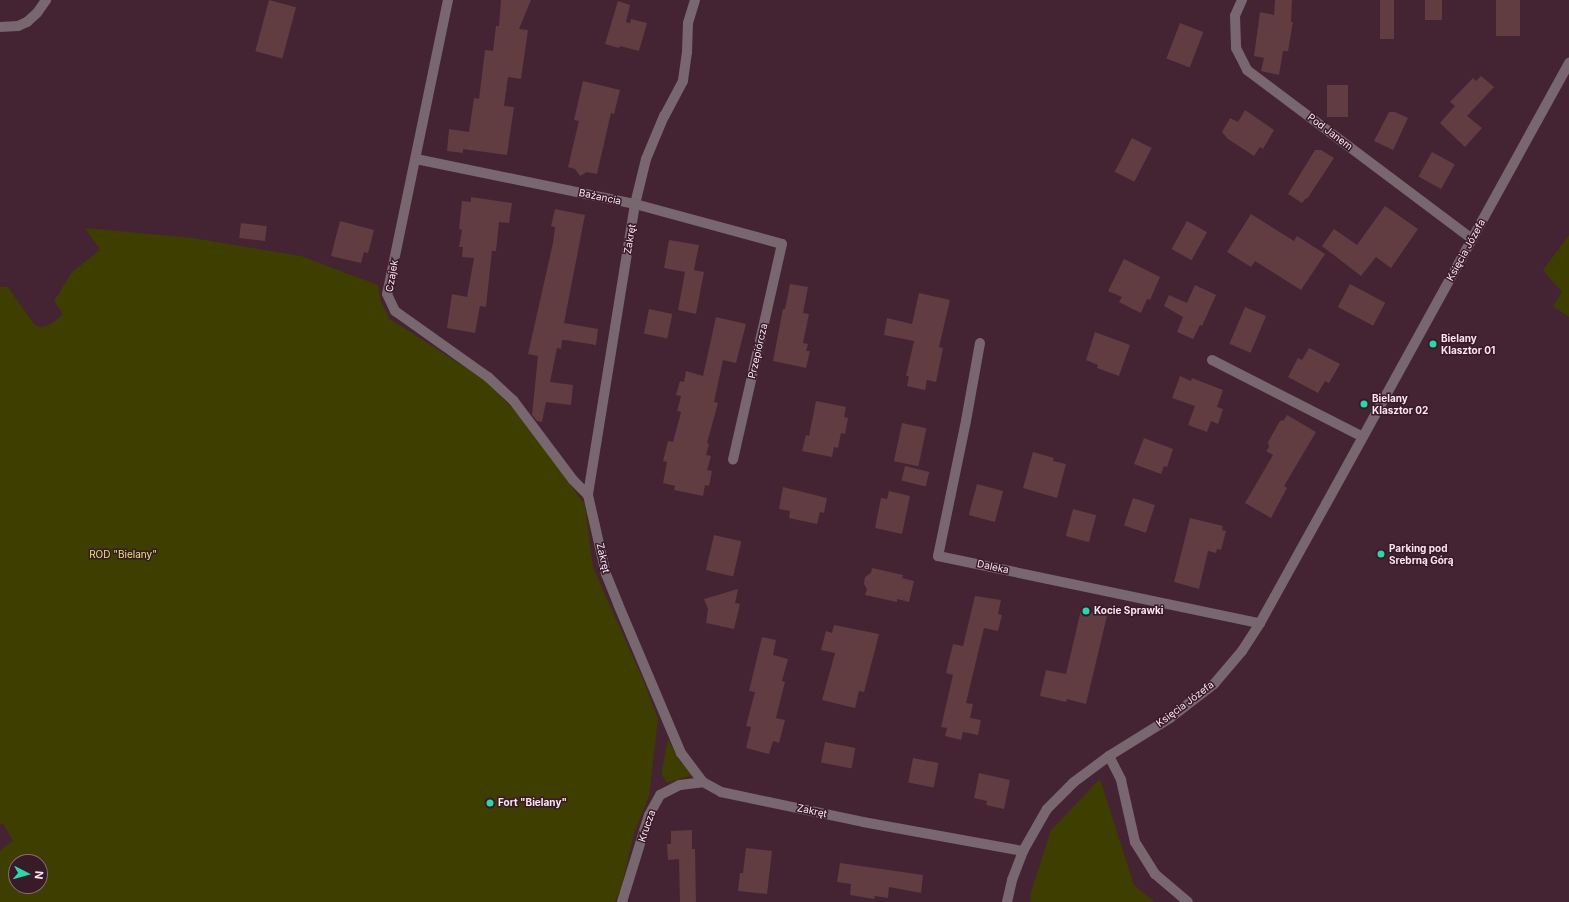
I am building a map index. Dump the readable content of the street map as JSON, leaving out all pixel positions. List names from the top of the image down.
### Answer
{
  "streets": {
    "street": [
      "Pod Janem",
      "Bażancia",
      "Zakręt",
      "Księcia Józefa",
      "Czajek",
      "Przepiórcza",
      "Daleka",
      "Krucza"
    ]
  },
  "crossings": [
    ["Pod Janem", "Księcia Józefa"],
    ["Bażancia", "Zakręt"],
    ["Bażancia", "Czajek"],
    ["Bażancia", "Przepiórcza"],
    ["Zakręt", "Księcia Józefa"],
    ["Zakręt", "Czajek"],
    ["Zakręt", "Krucza"],
    ["Księcia Józefa", "Daleka"]
  ],
  "parks": ["ROD \"Bielany\""],
  "places": [
    "Bielany Klasztor 01",
    "Bielany Klasztor 02",
    "Parking pod Srebrną Górą",
    "Kocie Sprawki",
    "Fort \"Bielany\""
  ],
  "north": "right"
}
